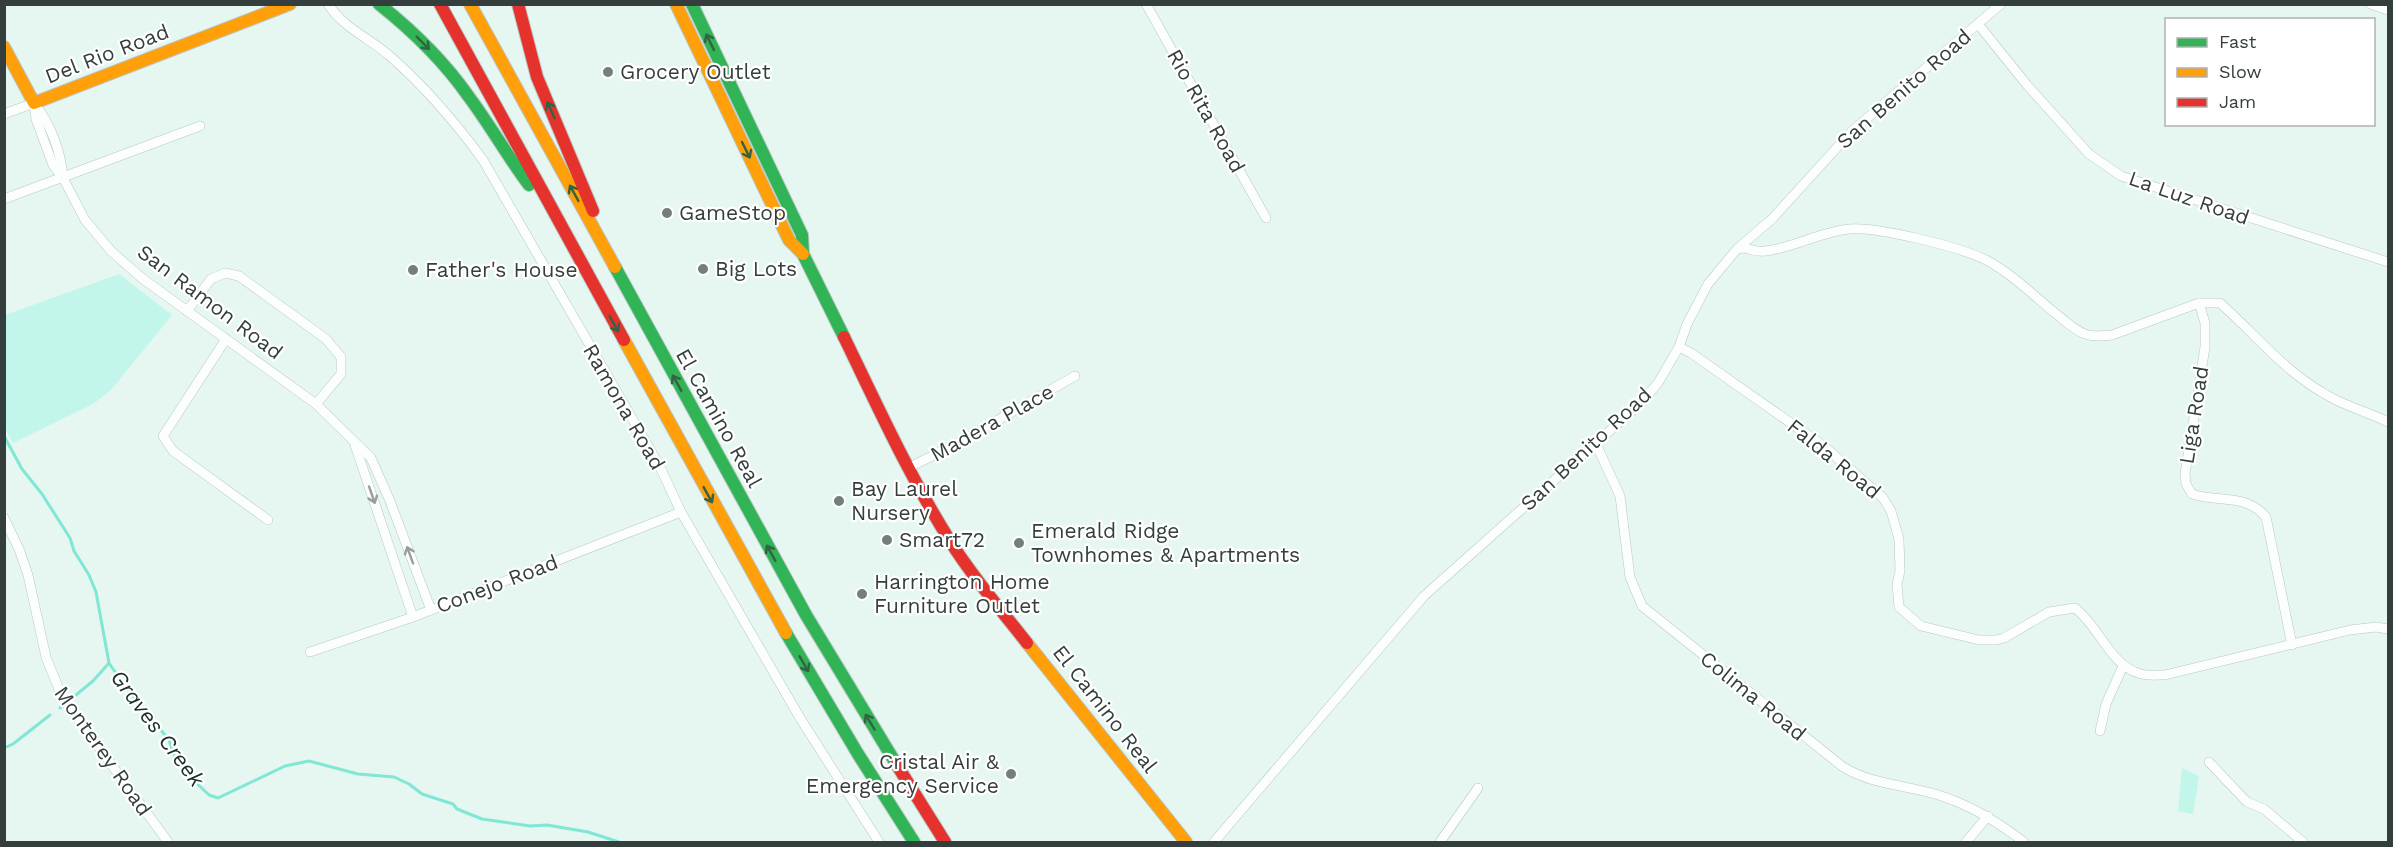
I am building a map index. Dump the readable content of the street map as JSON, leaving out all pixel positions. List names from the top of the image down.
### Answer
{
  "streets": {
    "main road": ["Del Rio Road", "San Ramon Road", "El Camino Real"],
    "street": [
      "San Benito Road",
      "Rio Rita Road",
      "La Luz Road",
      "Ramona Road",
      "Liga Road",
      "Madera Place",
      "Falda Road",
      "Conejo Road",
      "Colima Road",
      "Monterey Road"
    ]
  },
  "crossings": [
    ["Del Rio Road", "San Ramon Road"],
    ["San Benito Road", "La Luz Road"],
    ["San Benito Road", "Falda Road"],
    ["San Benito Road", "Colima Road"],
    ["San Ramon Road", "Conejo Road"],
    ["Ramona Road", "Conejo Road"],
    ["El Camino Real", "Madera Place"]
  ],
  "water": ["Graves Creek"],
  "places": [
    "Grocery Outlet",
    "GameStop",
    "Big Lots",
    "Father's House",
    "Bay Laurel Nursery",
    "Smart72",
    "Emerald Ridge Townhomes & Apartments",
    "Harrington Home Furniture Outlet",
    "Cristal Air & Emergency Service"
  ],
  "legend": ["Fast", "Slow", "Jam"]
}
